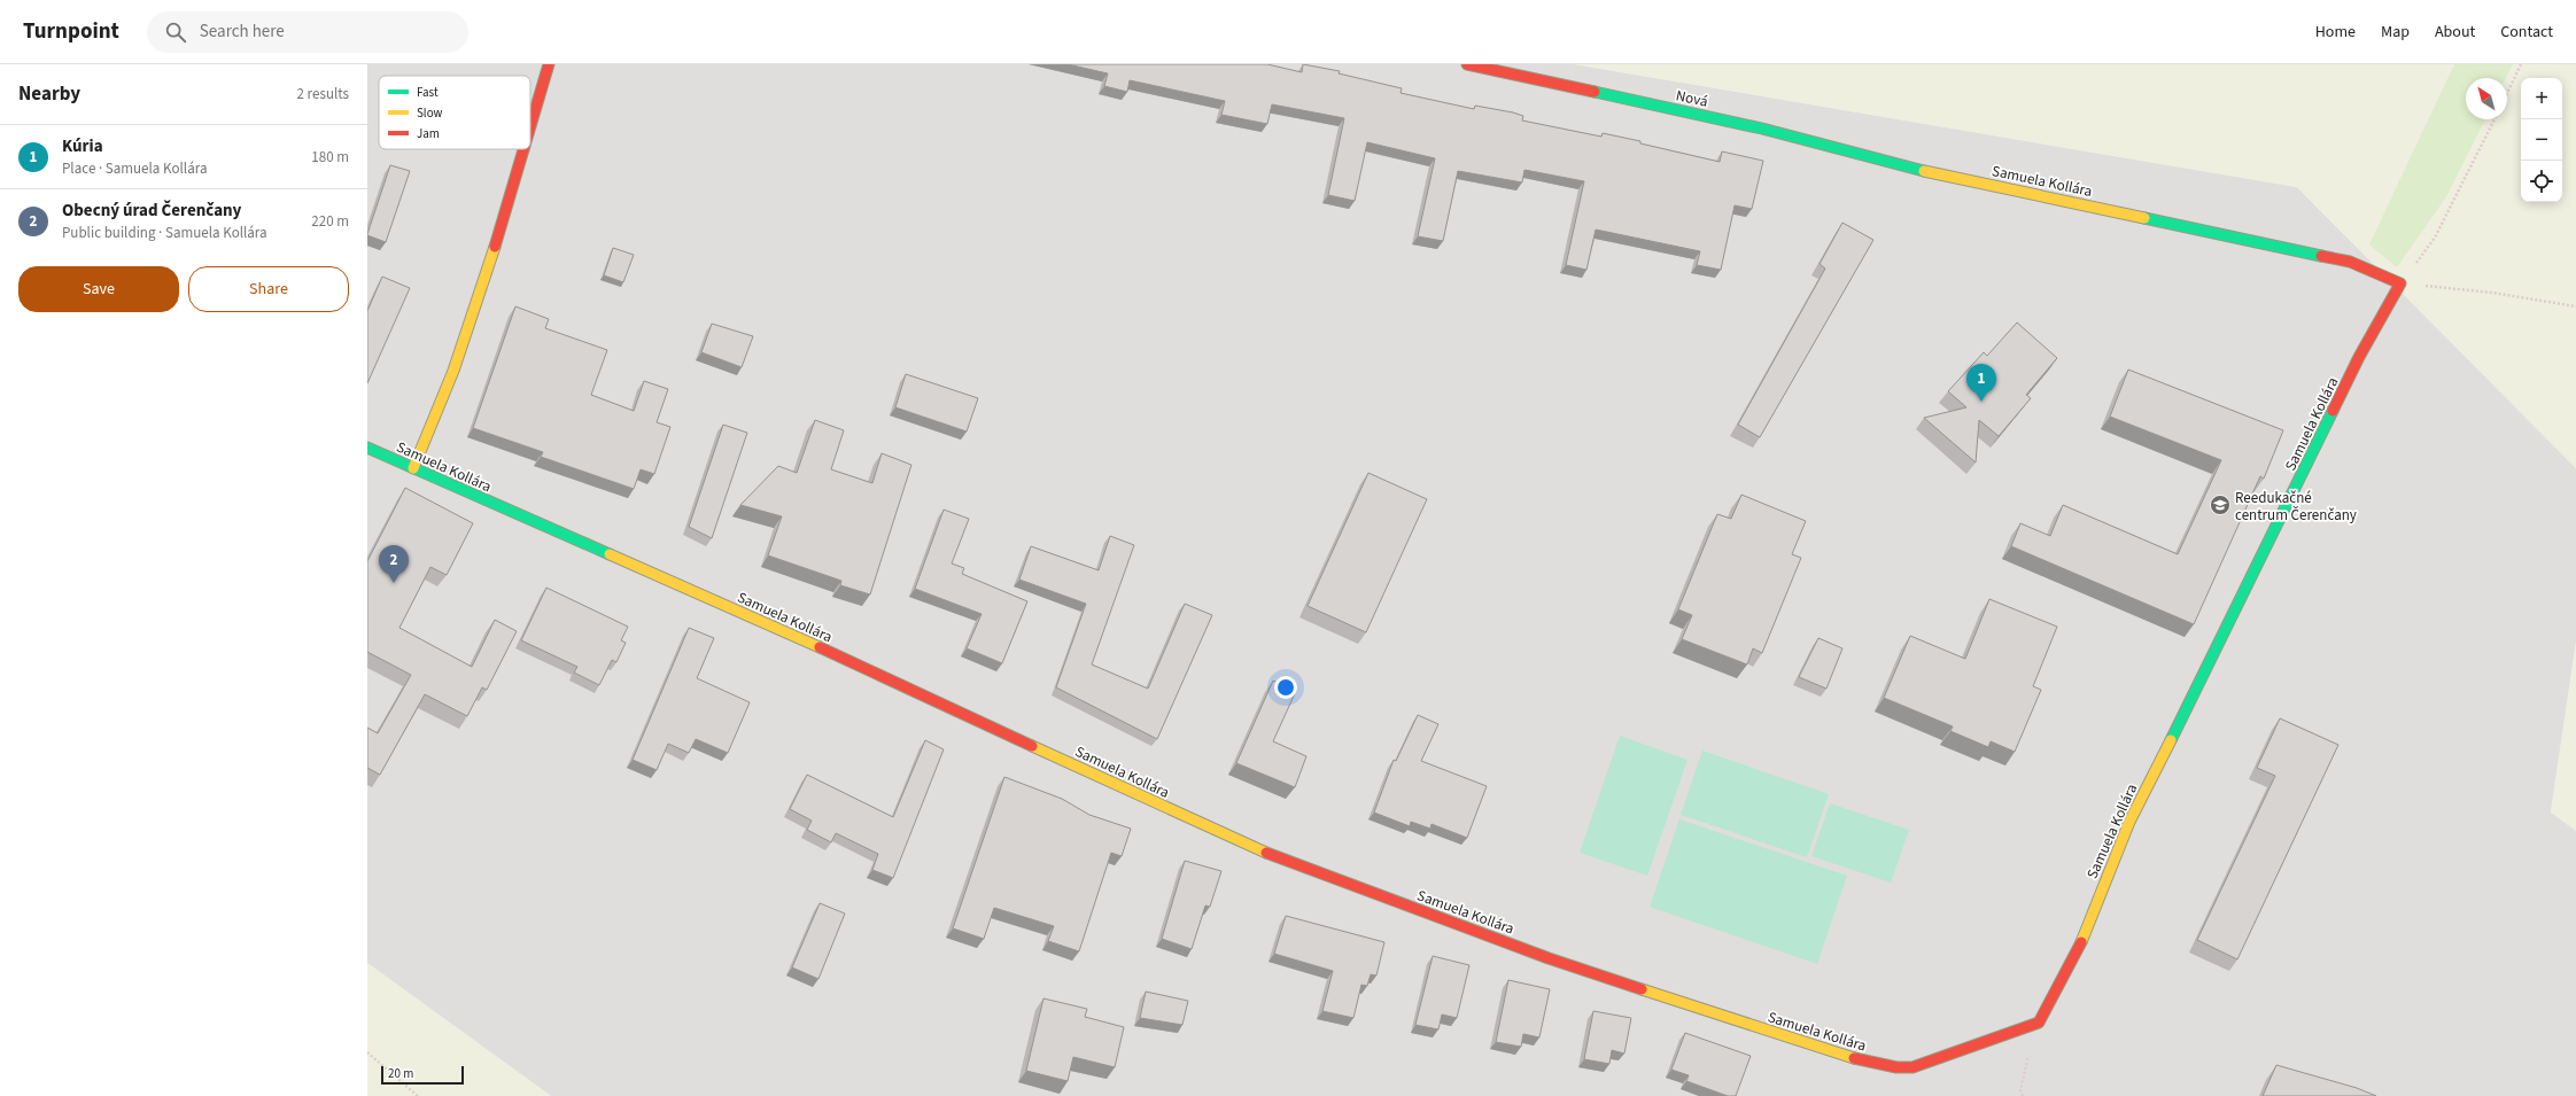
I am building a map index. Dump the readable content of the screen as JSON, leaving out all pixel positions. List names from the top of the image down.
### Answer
{
  "streets": {
    "street": ["Nová", "Samuela Kollára"]
  },
  "crossings": [
    ["Nová", "Samuela Kollára"]
  ],
  "places": {
    "school or university": ["Reedukačné centrum Čerenčany"]
  },
  "legend": ["Fast", "Slow", "Jam"],
  "scale_bar": "20 m",
  "north": "top left",
  "page": {
    "header": "Turnpoint",
    "search": "Search here",
    "nav": [
      "Home",
      "Map",
      "About",
      "Contact"
    ],
    "heading": ["Nearby", "2 results"],
    "map_buttons": ["+", "−"],
    "list": [
      {
        "mark": "1",
        "name": "Kúria",
        "note": "Place · Samuela Kollára",
        "value": "180 m"
      },
      {
        "mark": "2",
        "name": "Obecný úrad Čerenčany",
        "note": "Public building · Samuela Kollára",
        "value": "220 m"
      }
    ],
    "buttons": ["Save", "Share"],
    "pins": ["1", "2"],
    "scale": "20 m"
  }
}
